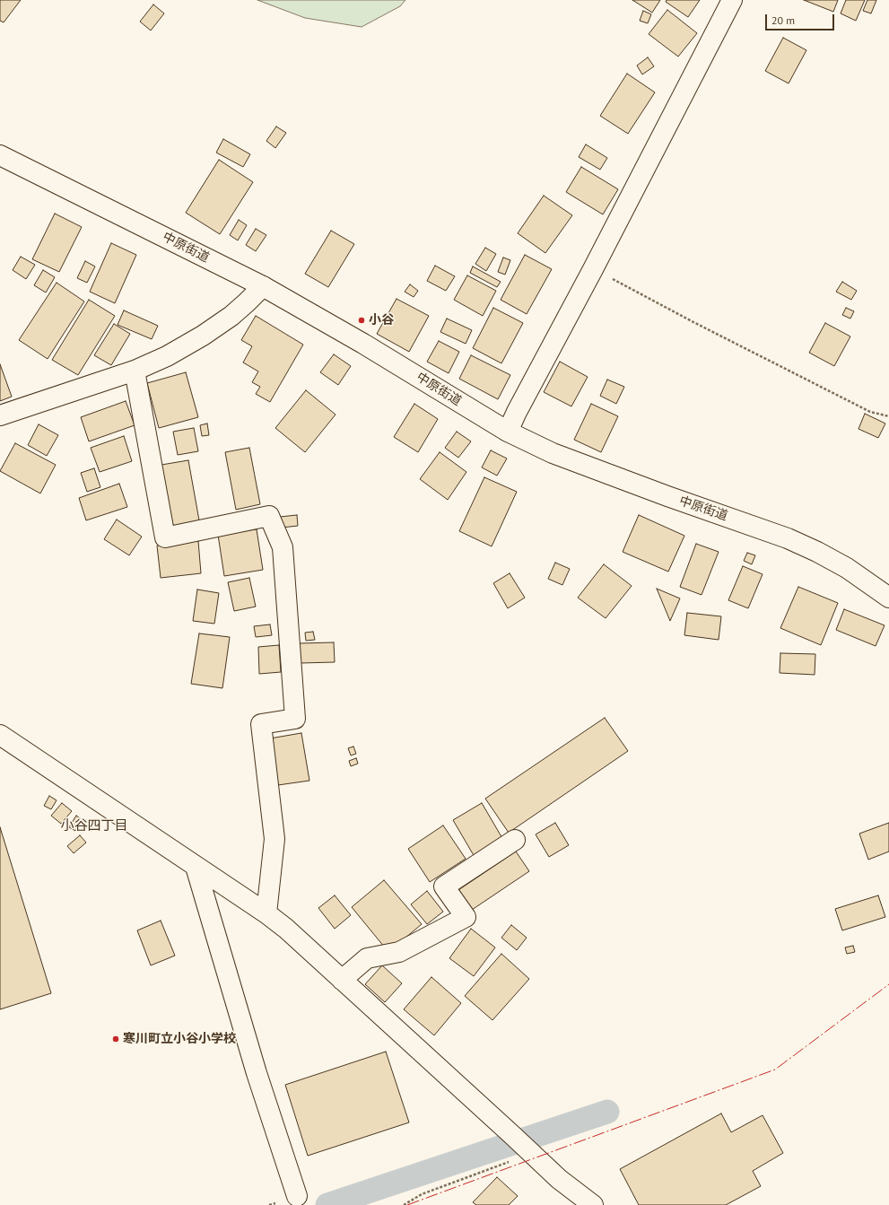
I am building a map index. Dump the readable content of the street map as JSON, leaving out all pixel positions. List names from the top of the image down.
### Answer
{
  "streets": {
    "street": ["中原街道"]
  },
  "districts": ["小谷四丁目"],
  "places": ["小谷", "寒川町立小谷小学校"],
  "scale_bar": "20 m"
}
